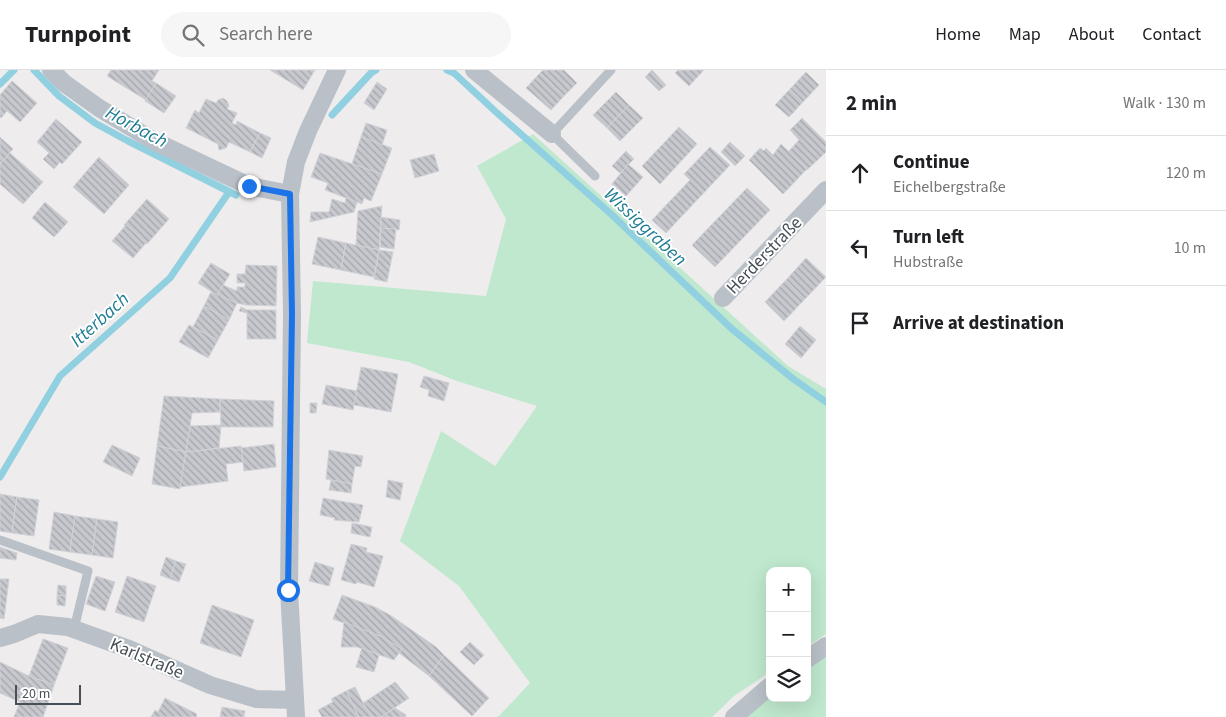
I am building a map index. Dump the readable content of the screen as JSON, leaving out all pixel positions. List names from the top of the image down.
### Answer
{
  "streets": {
    "street": ["Herderstraße", "Karlstraße"]
  },
  "water": ["Horbach", "Wissiggraben", "Itterbach"],
  "scale_bar": "20 m",
  "page": {
    "header": "Turnpoint",
    "search": "Search here",
    "nav": [
      "Home",
      "Map",
      "About",
      "Contact"
    ],
    "heading": ["2 min", "Walk · 130 m"],
    "list": [
      ["Continue", "Eichelbergstraße", "120 m"],
      ["Turn left", "Hubstraße", "10 m"],
      "Arrive at destination"
    ],
    "map_buttons": ["+", "−"],
    "scale": "20 m"
  }
}
